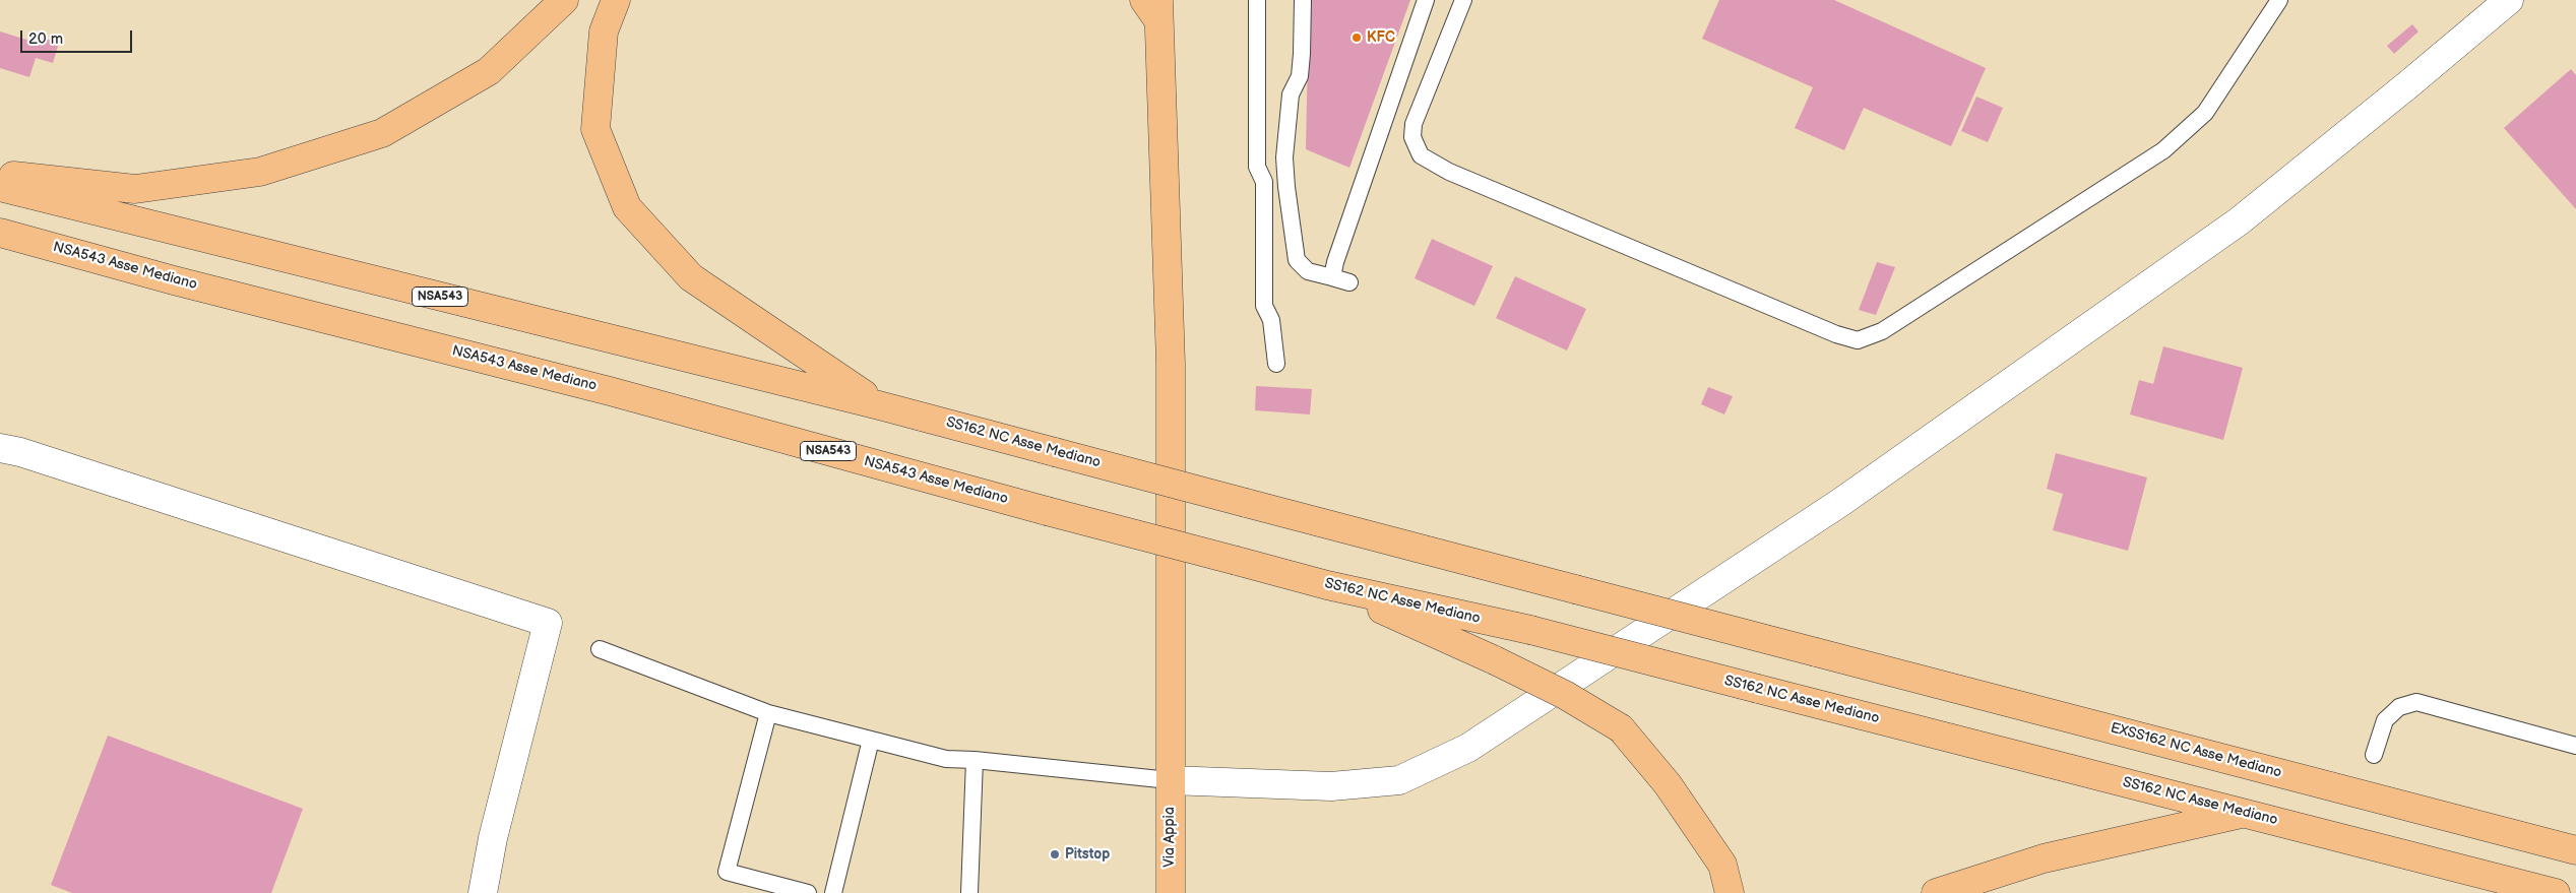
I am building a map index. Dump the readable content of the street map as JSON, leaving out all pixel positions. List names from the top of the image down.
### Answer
{
  "streets": {
    "main road": [
      "NSA543 Asse Mediano",
      "NSA543",
      "SS162 NC Asse Mediano",
      "EXSS162 NC Asse Mediano",
      "Via Appia"
    ]
  },
  "crossings": [
    ["NSA543 Asse Mediano", "SS162 NC Asse Mediano"],
    ["NSA543", "SS162 NC Asse Mediano"],
    ["SS162 NC Asse Mediano", "EXSS162 NC Asse Mediano"]
  ],
  "places": ["KFC", "Pitstop"],
  "scale_bar": "20 m"
}
